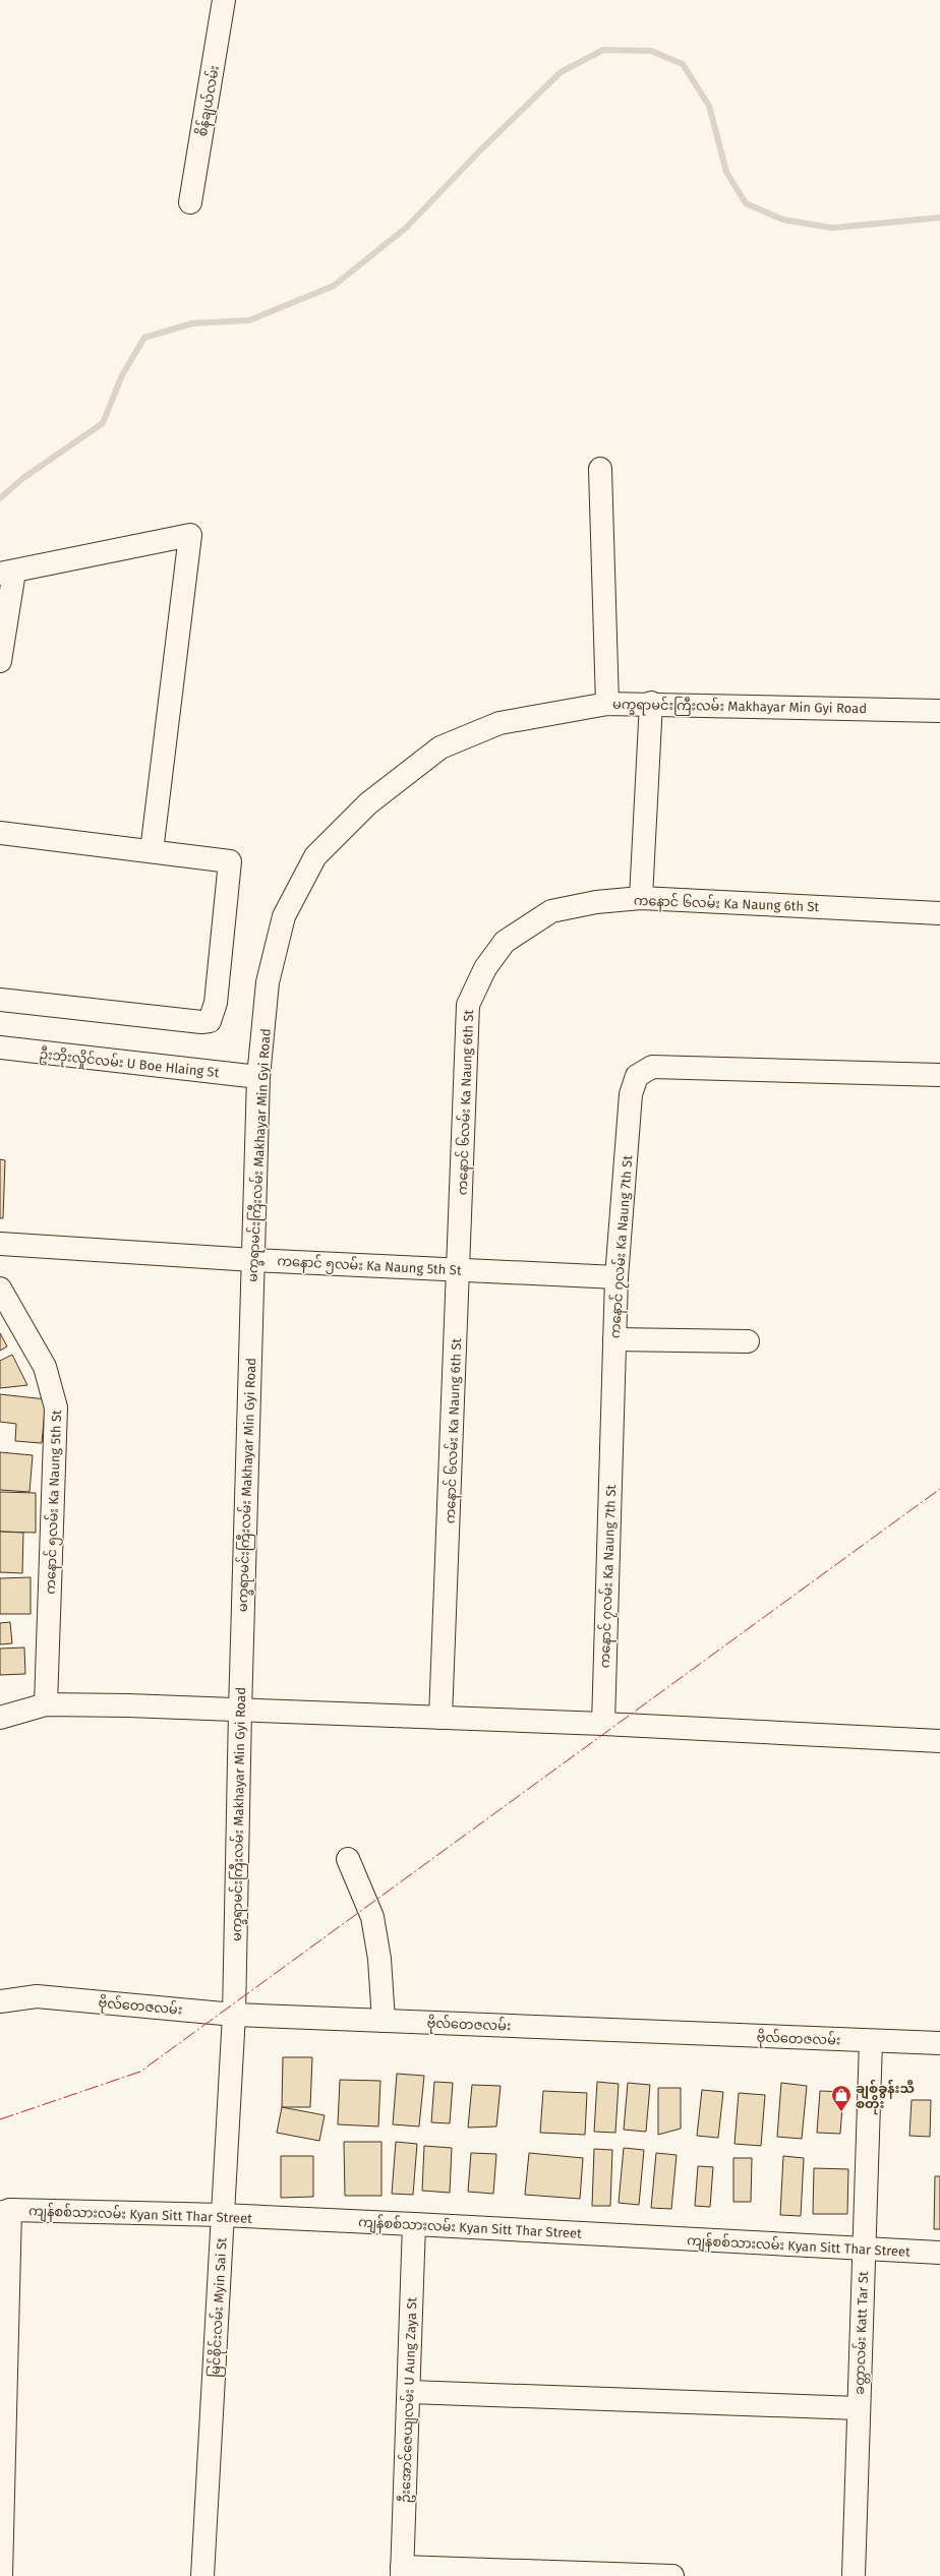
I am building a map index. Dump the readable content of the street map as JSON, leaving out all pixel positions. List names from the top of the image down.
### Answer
{
  "streets": {
    "street": [
      "စိန်ချယ်လမ်း",
      "မက္ခရာမင်းကြီးလမ်း Makhayar Min Gyi Road",
      "ကနောင် ၆လမ်း Ka Naung 6th St",
      "ဦးဘိုးလှိုင်လမ်း U Boe Hlaing St",
      "ကနောင် ၇လမ်း Ka Naung 7th St",
      "ကနောင် ၅လမ်း Ka Naung 5th St",
      "ဗိုလ်တေဇလမ်း",
      "ကျန်စစ်သားလမ်း Kyan Sitt Thar Street",
      "မြင်စိုင်းလမ်း Myin Sai St",
      "ခတ္တာလမ်း Katt Tar St",
      "ဦးအောင်ဇေယျလမ်း U Aung Zaya St"
    ]
  },
  "crossings": [
    ["မက္ခရာမင်းကြီးလမ်း Makhayar Min Gyi Road", "ဦးဘိုးလှိုင်လမ်း U Boe Hlaing St"],
    ["မက္ခရာမင်းကြီးလမ်း Makhayar Min Gyi Road", "ကနောင် ၅လမ်း Ka Naung 5th St"],
    ["မက္ခရာမင်းကြီးလမ်း Makhayar Min Gyi Road", "ဗိုလ်တေဇလမ်း"],
    ["မက္ခရာမင်းကြီးလမ်း Makhayar Min Gyi Road", "မြင်စိုင်းလမ်း Myin Sai St"],
    ["ကနောင် ၆လမ်း Ka Naung 6th St", "ကနောင် ၅လမ်း Ka Naung 5th St"],
    ["ကနောင် ၇လမ်း Ka Naung 7th St", "ကနောင် ၅လမ်း Ka Naung 5th St"],
    ["ဗိုလ်တေဇလမ်း", "မြင်စိုင်းလမ်း Myin Sai St"],
    ["ဗိုလ်တေဇလမ်း", "ခတ္တာလမ်း Katt Tar St"],
    ["ကျန်စစ်သားလမ်း Kyan Sitt Thar Street", "မြင်စိုင်းလမ်း Myin Sai St"],
    ["ကျန်စစ်သားလမ်း Kyan Sitt Thar Street", "ခတ္တာလမ်း Katt Tar St"],
    ["ကျန်စစ်သားလမ်း Kyan Sitt Thar Street", "ဦးအောင်ဇေယျလမ်း U Aung Zaya St"]
  ],
  "places": {
    "shop": ["ချစ်ခွန်းသီ စတိုး"]
  }
}
